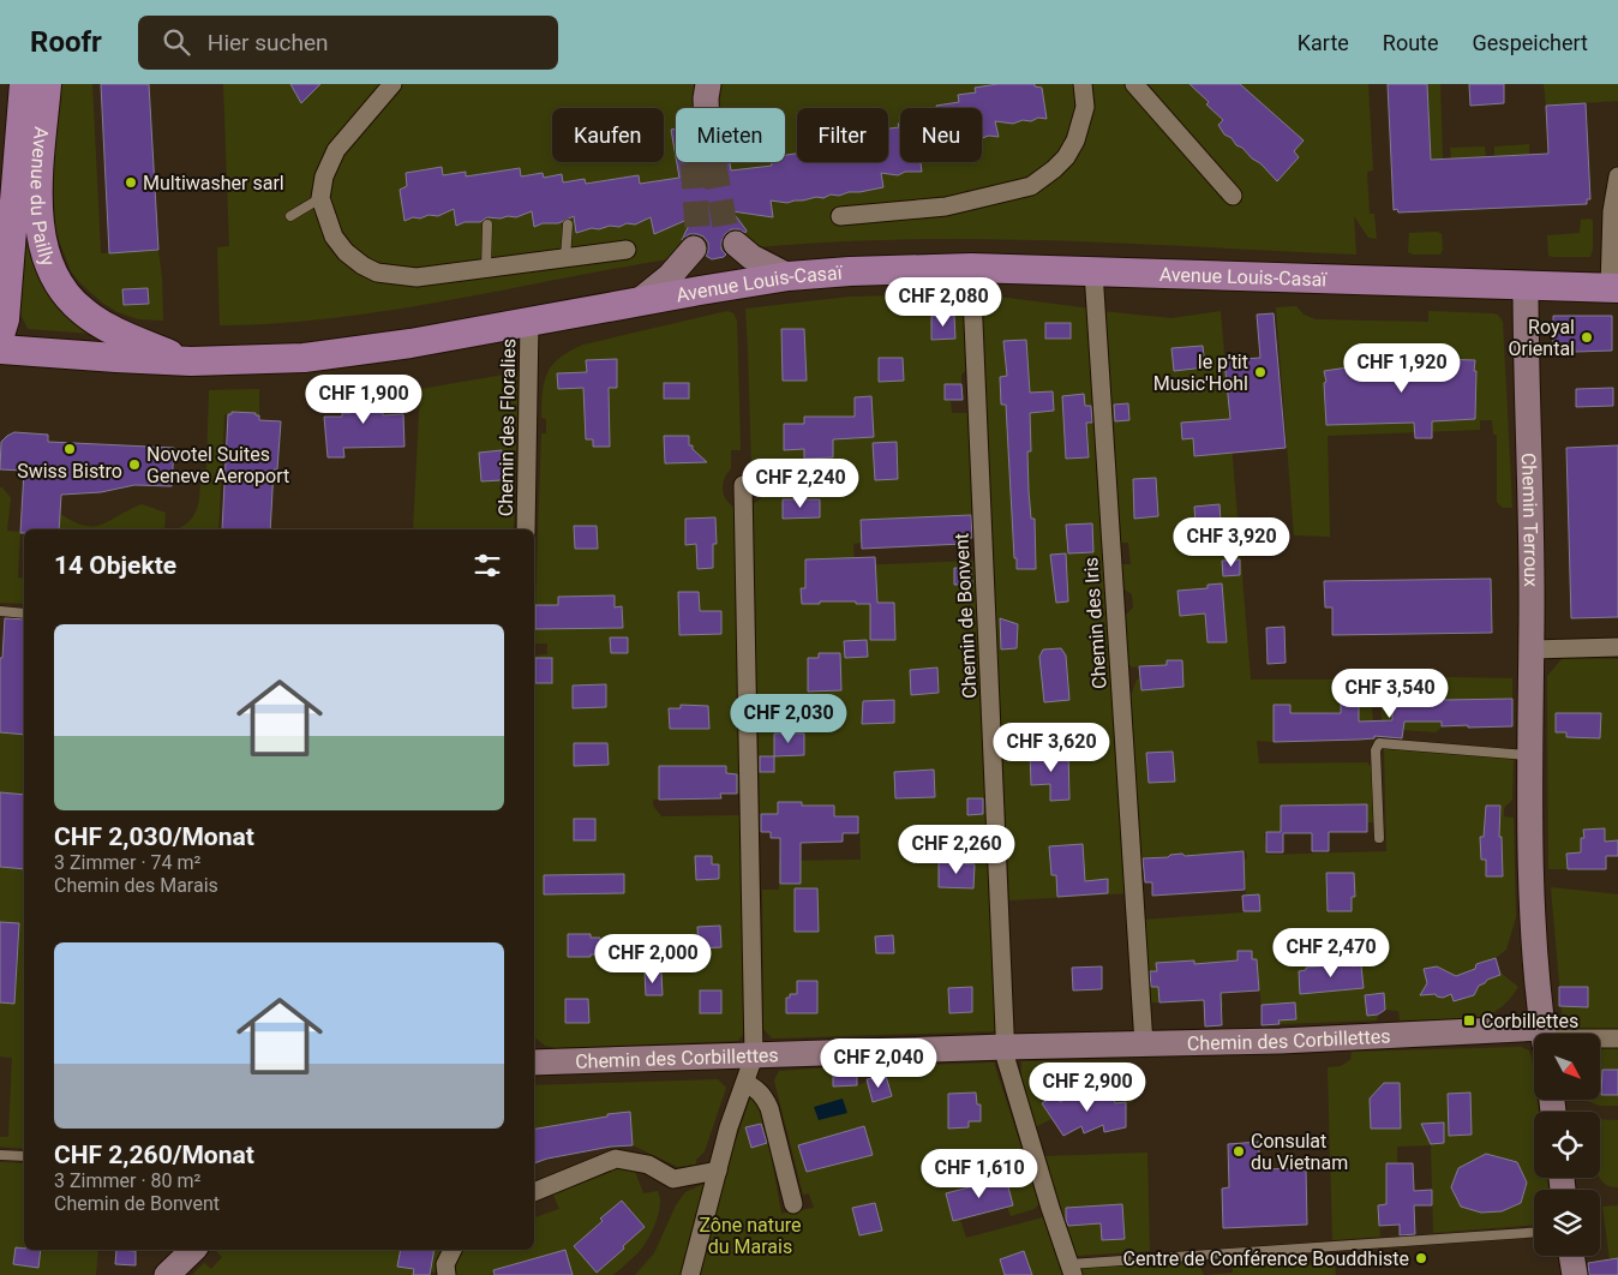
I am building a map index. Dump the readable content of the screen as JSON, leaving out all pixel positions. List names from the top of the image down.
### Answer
{
  "streets": {
    "main road": ["Avenue du Pailly", "Avenue Louis-Casaï"],
    "street": [
      "Chemin des Floralies",
      "Chemin Terroux",
      "Chemin de Bonvent",
      "Chemin des Iris",
      "Chemin des Corbillettes"
    ]
  },
  "crossings": [
    ["Avenue du Pailly", "Avenue Louis-Casaï"],
    ["Avenue Louis-Casaï", "Chemin des Floralies"],
    ["Avenue Louis-Casaï", "Chemin Terroux"],
    ["Avenue Louis-Casaï", "Chemin de Bonvent"],
    ["Avenue Louis-Casaï", "Chemin des Iris"],
    ["Chemin de Bonvent", "Chemin des Corbillettes"],
    ["Chemin des Iris", "Chemin des Corbillettes"]
  ],
  "parks": ["Zône nature du Marais"],
  "places": {
    "other": [
      "Multiwasher sarl",
      "Royal Oriental",
      "le p'tit Music'Hohl",
      "Swiss Bistro",
      "Novotel Suites Geneve Aeroport",
      "Consulat du Vietnam",
      "Centre de Conférence Bouddhiste"
    ],
    "transit": ["Corbillettes"]
  },
  "north": "bottom right",
  "page": {
    "header": "Roofr",
    "search": "Hier suchen",
    "nav": ["Karte", "Route", "Gespeichert"],
    "chip": [
      "Kaufen",
      "Mieten",
      "Filter",
      "Neu"
    ],
    "price": [
      "CHF 2,080",
      "CHF 1,920",
      "CHF 1,900",
      "CHF 2,240",
      "CHF 3,920",
      "CHF 3,540",
      "CHF 2,030",
      "CHF 3,620",
      "CHF 2,260",
      "CHF 2,470",
      "CHF 2,000",
      "CHF 2,040",
      "CHF 2,900",
      "CHF 1,610"
    ],
    "heading": "14 Objekte",
    "list": [
      {
        "name": "CHF 2,030/Monat",
        "note": "3 Zimmer · 74 m² · Chemin des Marais"
      },
      {
        "name": "CHF 2,260/Monat",
        "note": "3 Zimmer · 80 m² · Chemin de Bonvent"
      }
    ]
  }
}
